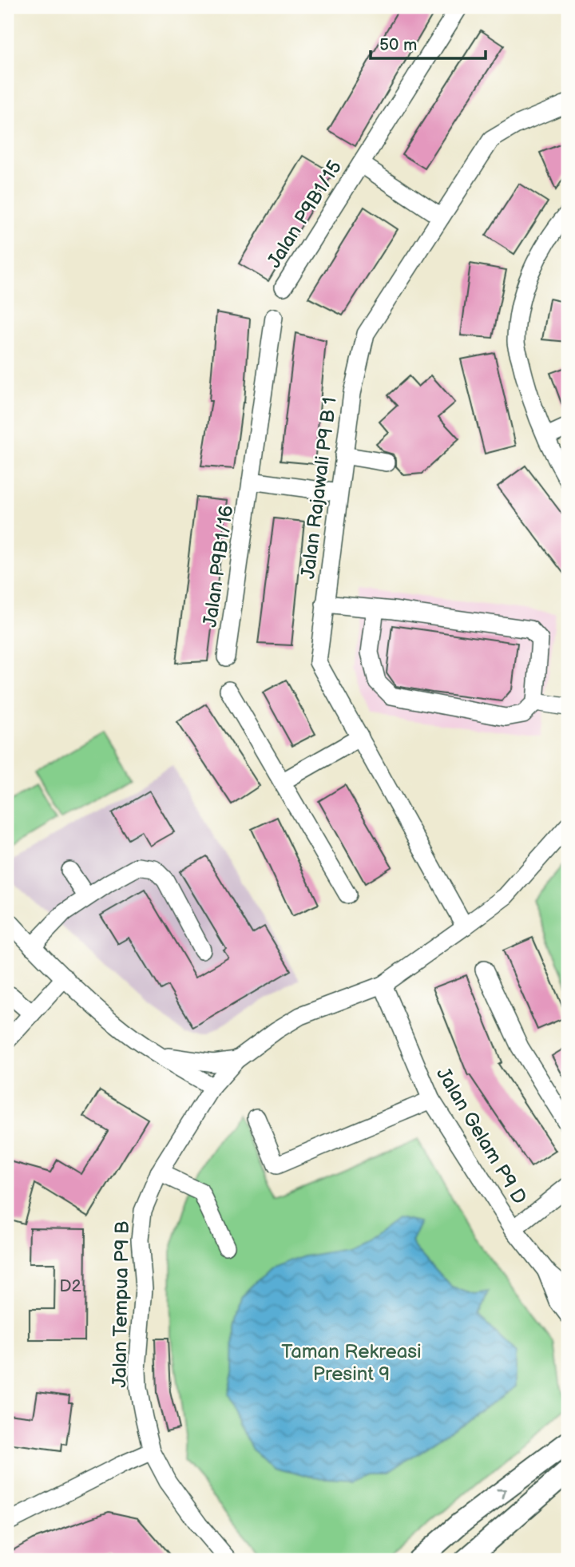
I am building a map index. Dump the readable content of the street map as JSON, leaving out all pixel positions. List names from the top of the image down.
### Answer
{
  "streets": {
    "street": [
      "Jalan P9B1/15",
      "Jalan Rajawali P9 B 1",
      "Jalan P9B1/16",
      "Jalan Gelam P9 D",
      "Jalan Tempua P9 B"
    ]
  },
  "crossings": [
    ["Jalan P9B1/15", "Jalan Rajawali P9 B 1"],
    ["Jalan Rajawali P9 B 1", "Jalan P9B1/16"],
    ["Jalan Rajawali P9 B 1", "Jalan Tempua P9 B"],
    ["Jalan Gelam P9 D", "Jalan Tempua P9 B"]
  ],
  "parks": ["Taman Rekreasi Presint 9"],
  "house_numbers": ["D2"],
  "scale_bar": "50 m"
}
